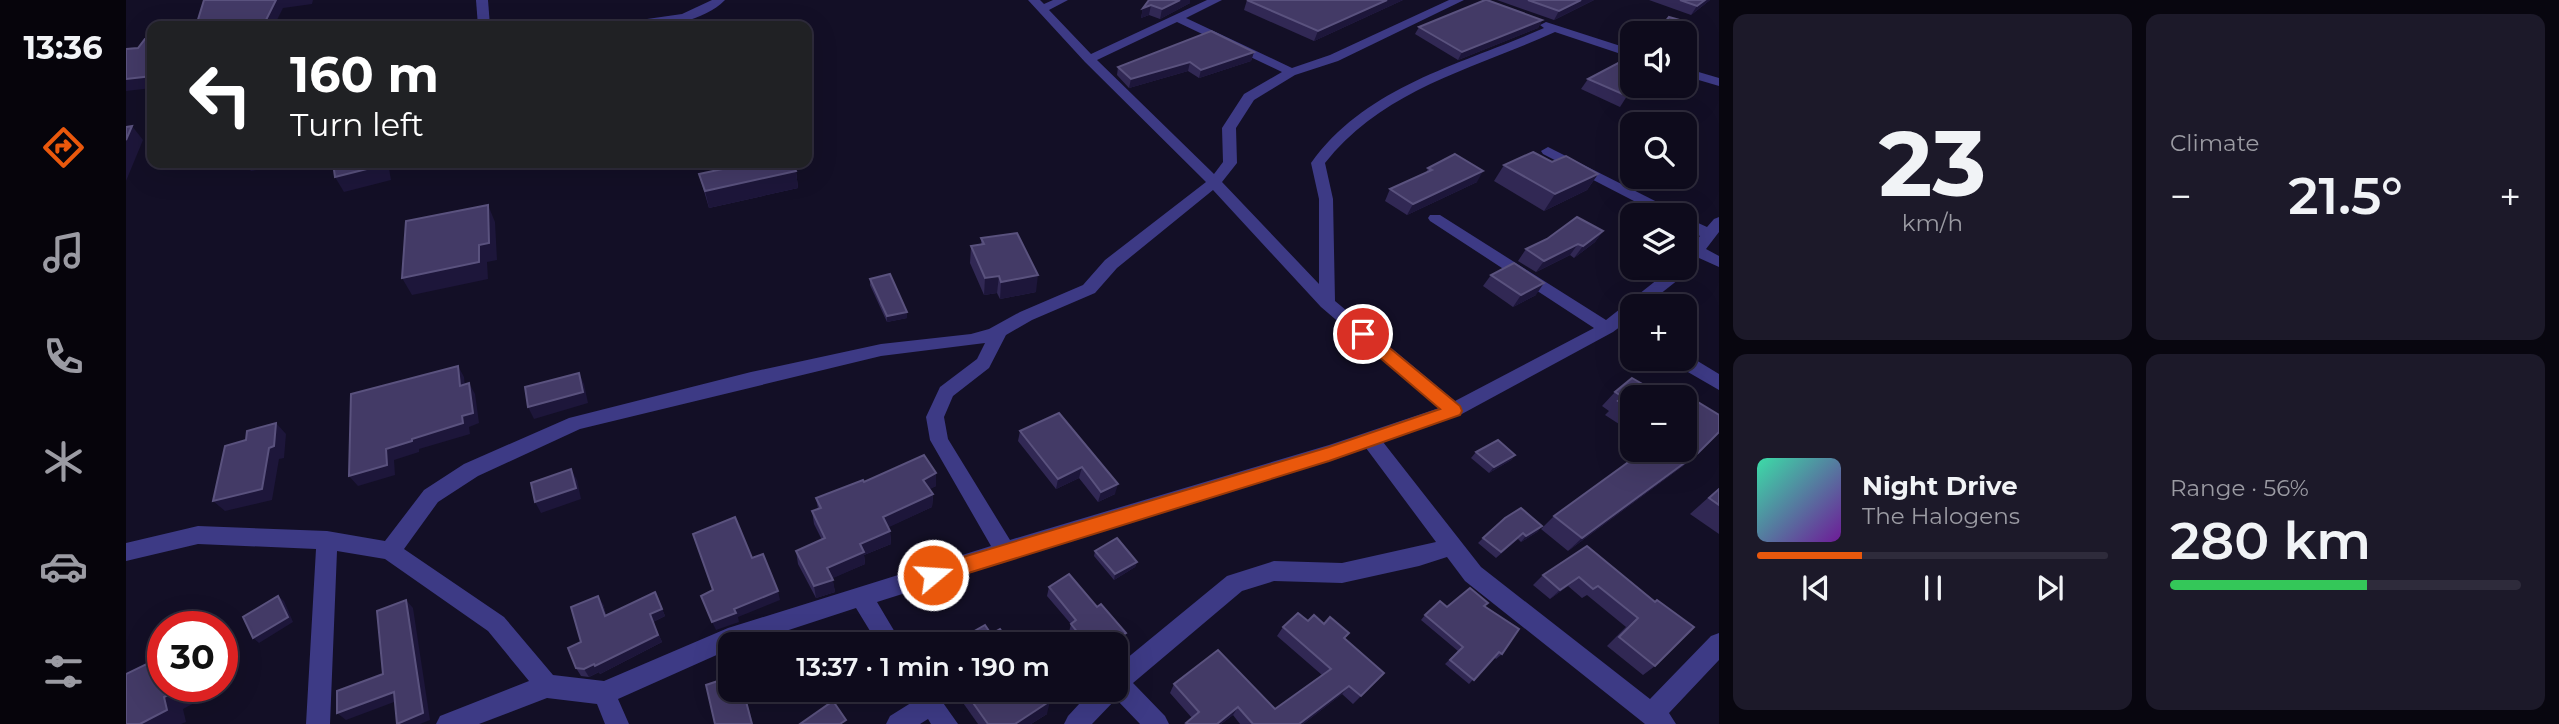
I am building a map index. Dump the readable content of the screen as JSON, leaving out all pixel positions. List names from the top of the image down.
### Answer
{
  "page": {
    "tabs": "13:36",
    "tile": [
      ["23", "km/h"],
      "Climate",
      ["Range · 56%", "280 km"]
    ],
    "map_buttons": ["+", "−"],
    "turn": ["160 m", "Turn left"],
    "heat": ["−", "21.5°", "+"],
    "song": ["Night Drive", "The Halogens"],
    "limit": "30",
    "trip": "13:37 · 1 min · 190 m"
  }
}
